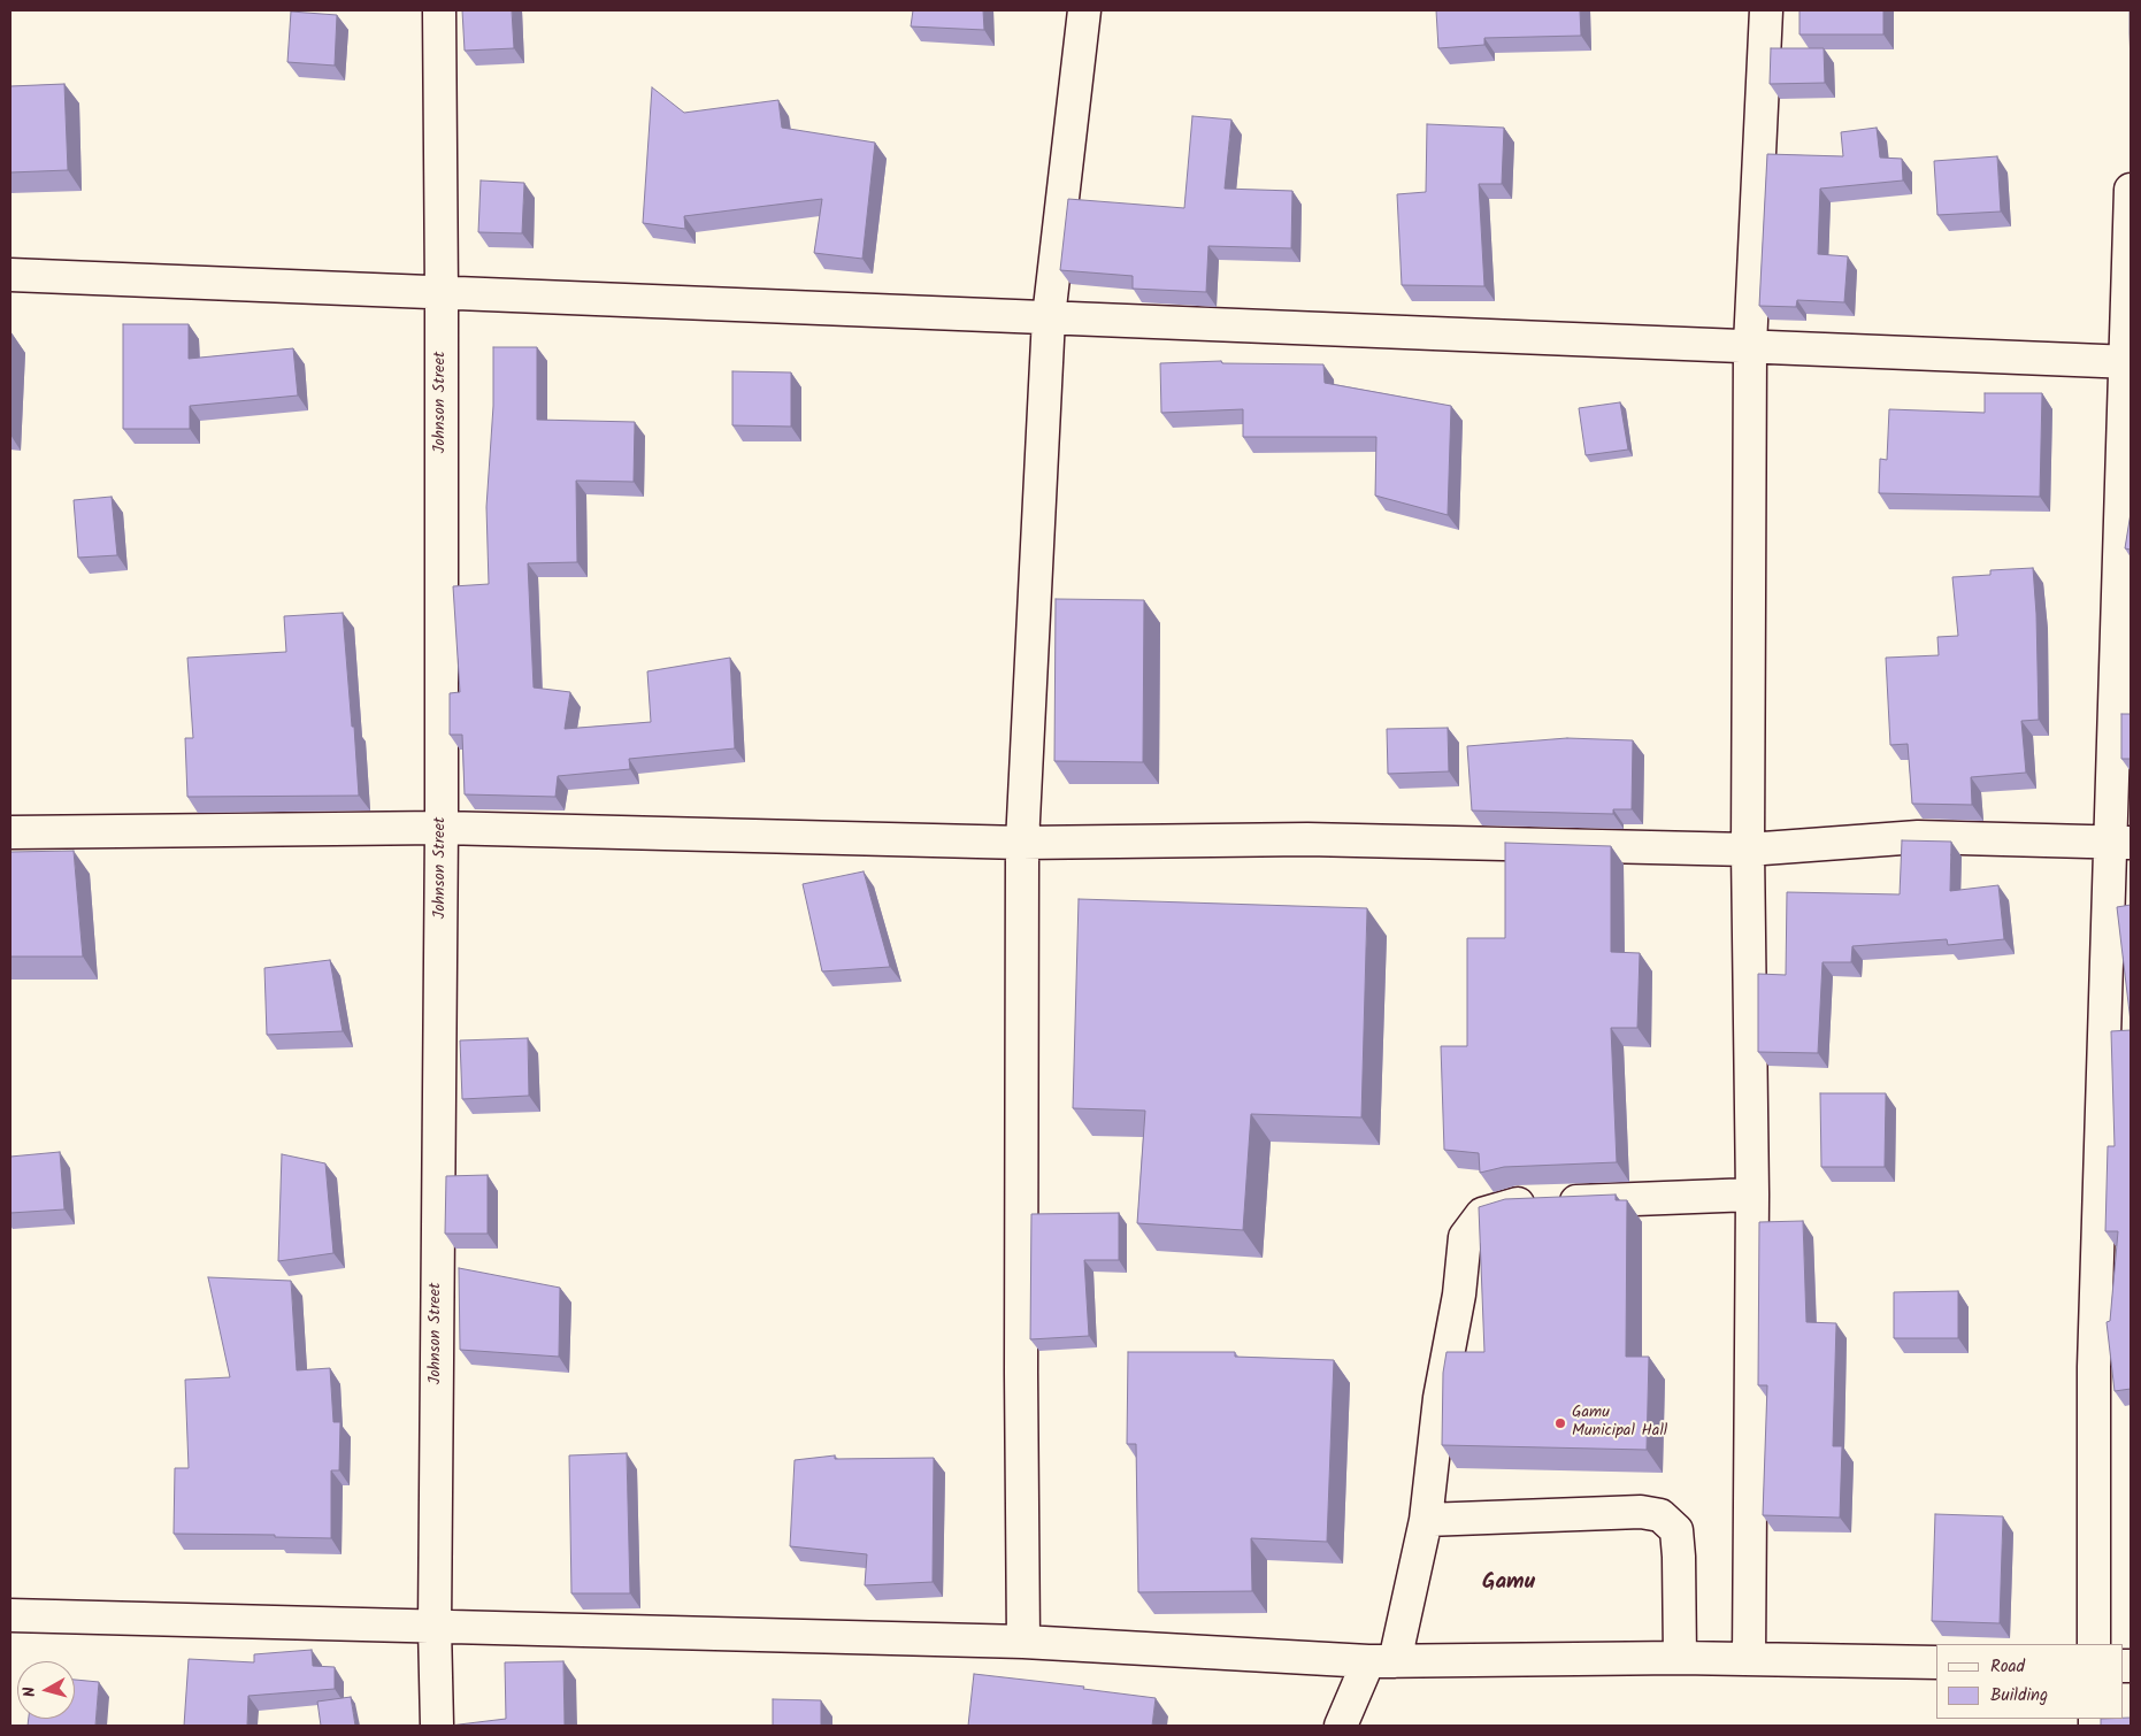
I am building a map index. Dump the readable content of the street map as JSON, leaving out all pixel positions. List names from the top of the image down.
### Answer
{
  "streets": {
    "street": ["Johnson Street"]
  },
  "districts": ["Gamu"],
  "places": ["Gamu Municipal Hall"],
  "legend": ["Road", "Building"],
  "north": "left"
}
